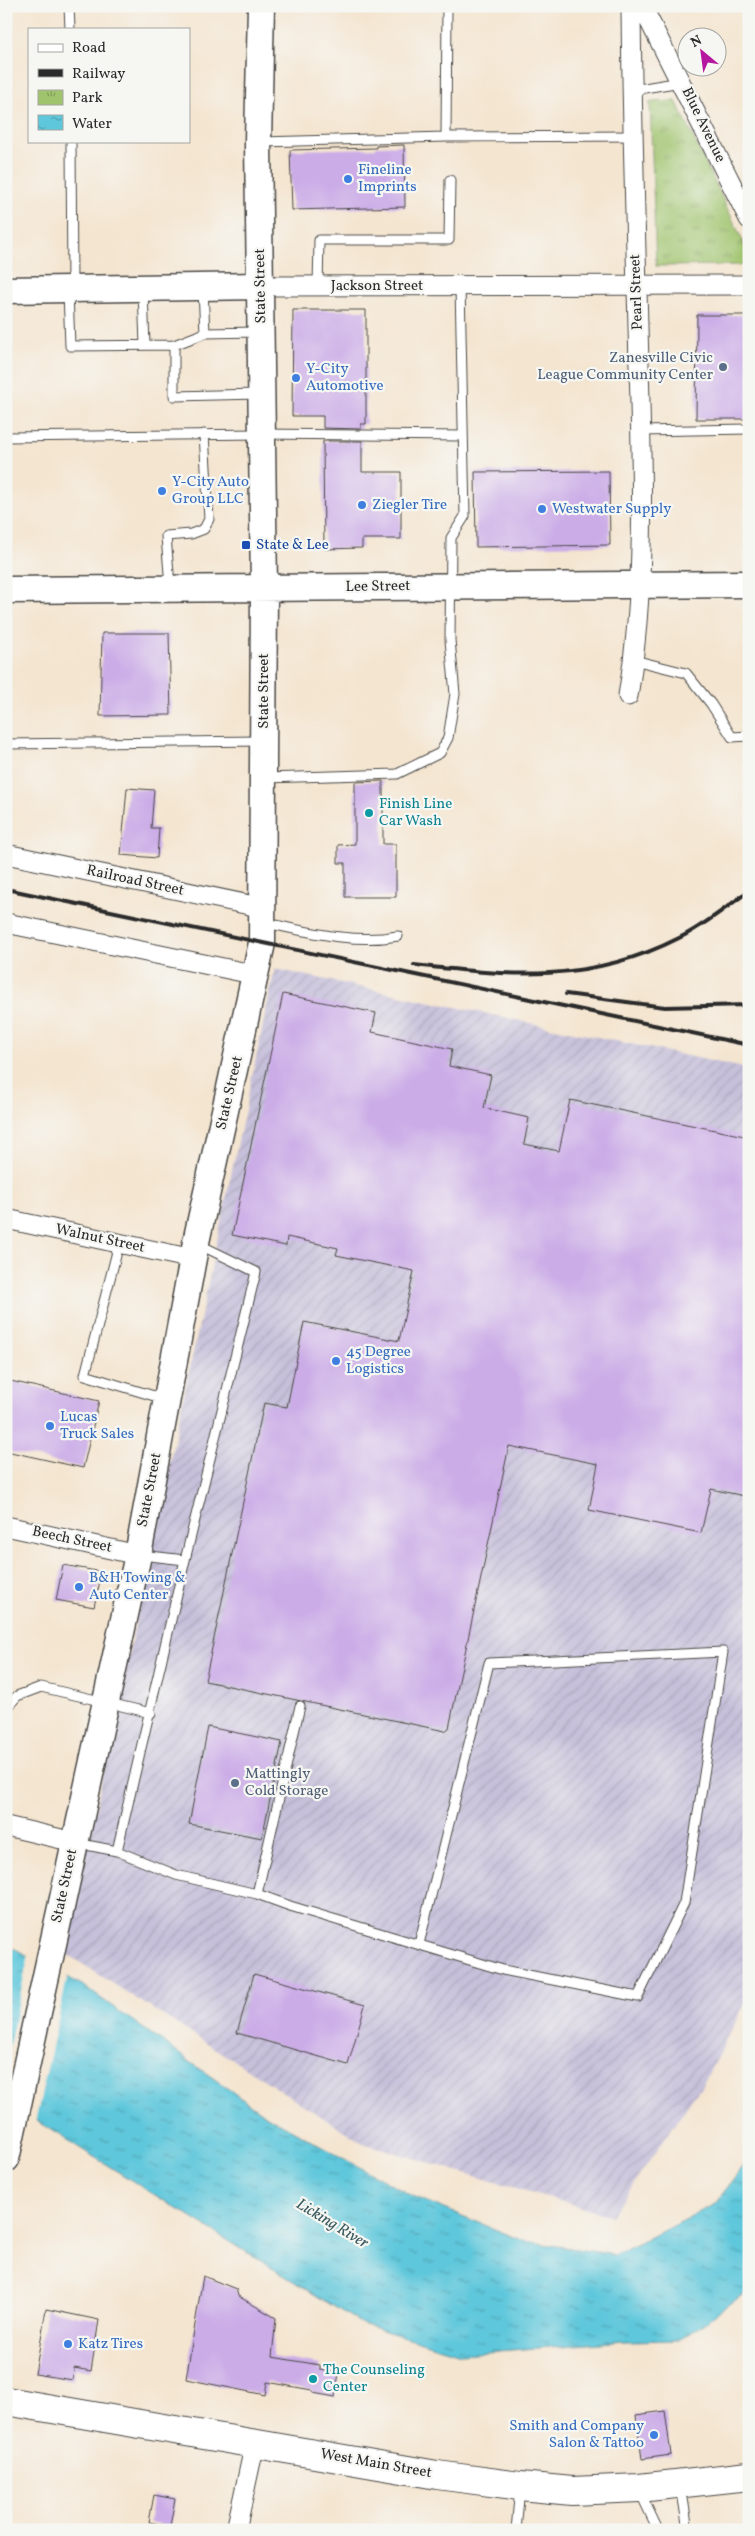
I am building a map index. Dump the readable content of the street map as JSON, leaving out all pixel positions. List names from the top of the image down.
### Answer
{
  "streets": {
    "main road": [
      "State Street",
      "Jackson Street",
      "Lee Street",
      "West Main Street"
    ],
    "street": [
      "Blue Avenue",
      "Pearl Street",
      "Railroad Street",
      "Walnut Street",
      "Beech Street"
    ]
  },
  "crossings": [
    ["State Street", "Jackson Street"],
    ["State Street", "Lee Street"],
    ["State Street", "Railroad Street"],
    ["State Street", "Walnut Street"],
    ["State Street", "Beech Street"],
    ["Jackson Street", "Pearl Street"],
    ["Pearl Street", "Lee Street"]
  ],
  "water": ["Licking River"],
  "places": {
    "other": [
      "Fineline Imprints",
      "Zanesville Civic League Community Center",
      "Y-City Automotive",
      "Y-City Auto Group LLC",
      "Ziegler Tire",
      "Westwater Supply",
      "Finish Line Car Wash",
      "45 Degree Logistics",
      "Lucas Truck Sales",
      "B&H Towing & Auto Center",
      "Mattingly Cold Storage",
      "Katz Tires",
      "The Counseling Center",
      "Smith and Company Salon & Tattoo"
    ],
    "transit": ["State & Lee"]
  },
  "legend": [
    "Road",
    "Railway",
    "Park",
    "Water"
  ],
  "north": "top left"
}
